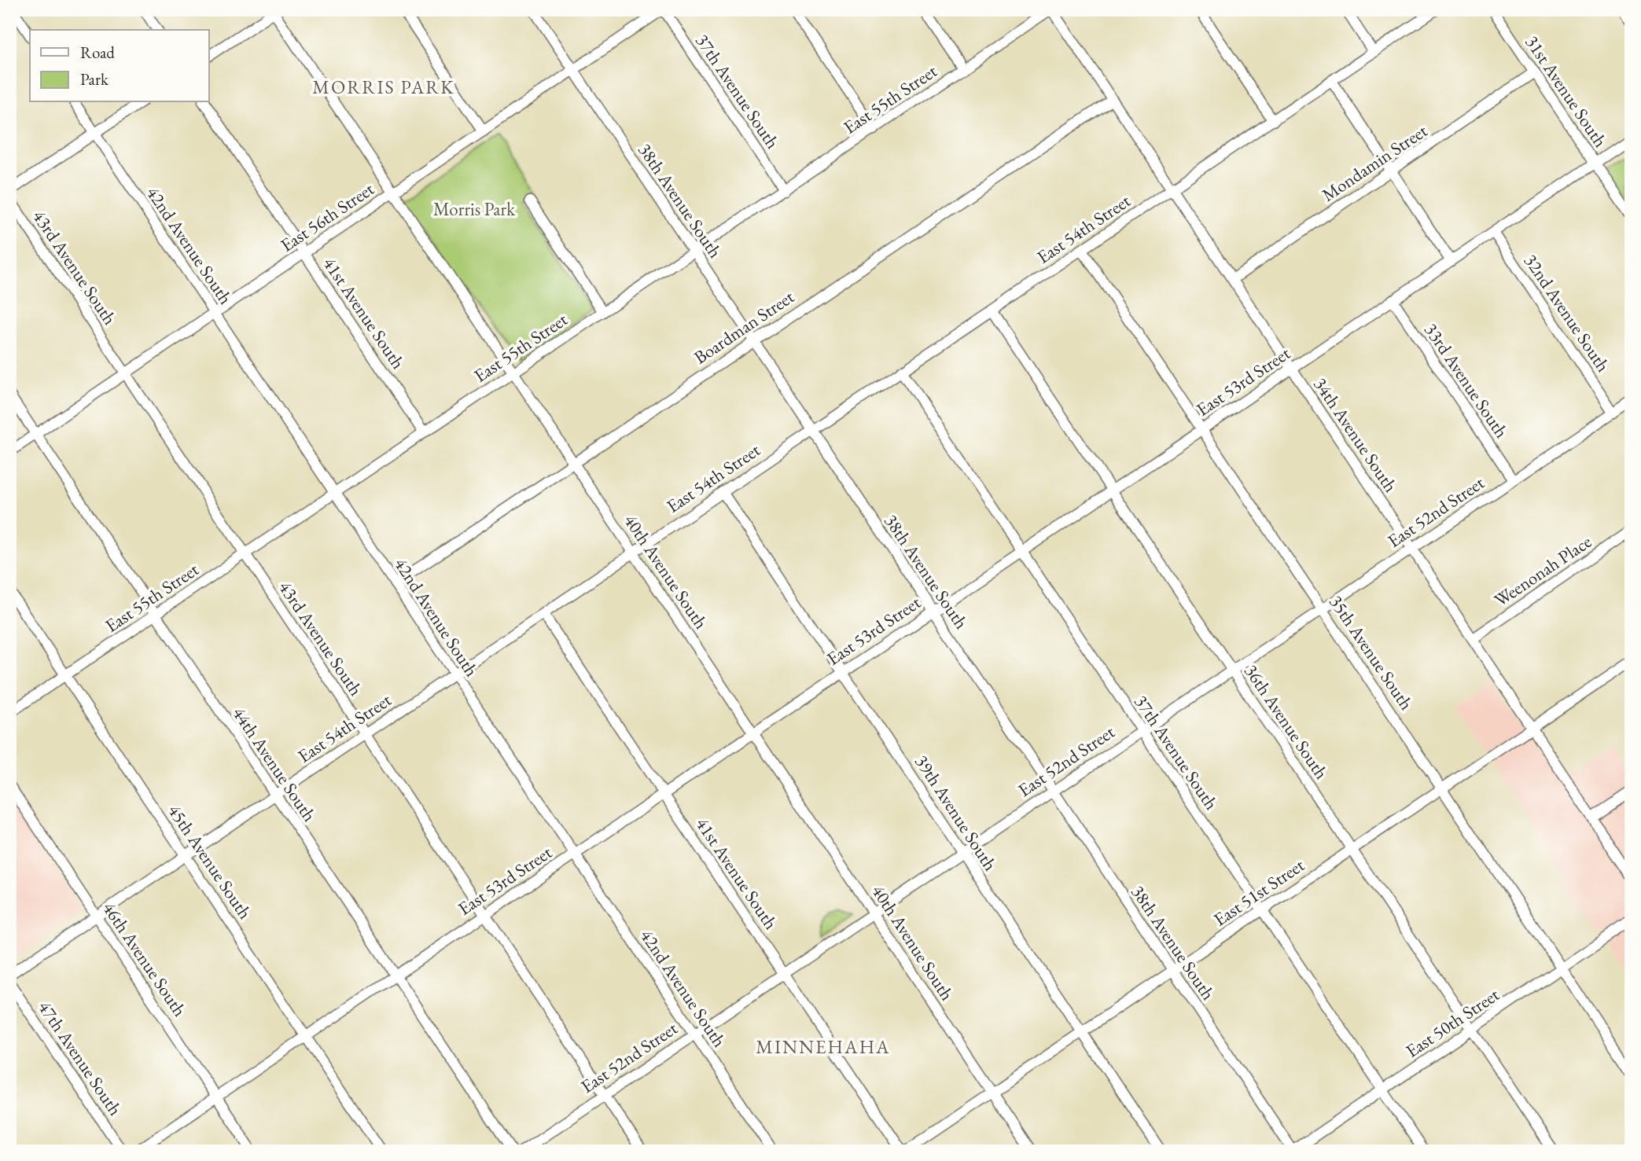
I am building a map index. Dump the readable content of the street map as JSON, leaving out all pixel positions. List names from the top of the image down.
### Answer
{
  "streets": {
    "street": [
      "37th Avenue South",
      "31st Avenue South",
      "East 55th Street",
      "Mondamin Street",
      "38th Avenue South",
      "East 56th Street",
      "East 54th Street",
      "42nd Avenue South",
      "43rd Avenue South",
      "41st Avenue South",
      "32nd Avenue South",
      "Boardman Street",
      "33rd Avenue South",
      "East 53rd Street",
      "34th Avenue South",
      "East 52nd Street",
      "Weenonah Place",
      "40th Avenue South",
      "35th Avenue South",
      "36th Avenue South",
      "44th Avenue South",
      "39th Avenue South",
      "45th Avenue South",
      "East 51st Street",
      "46th Avenue South",
      "East 50th Street",
      "47th Avenue South"
    ]
  },
  "crossings": [
    ["37th Avenue South", "East 55th Street"],
    ["37th Avenue South", "East 56th Street"],
    ["37th Avenue South", "East 54th Street"],
    ["37th Avenue South", "East 53rd Street"],
    ["37th Avenue South", "East 52nd Street"],
    ["37th Avenue South", "East 51st Street"],
    ["37th Avenue South", "East 50th Street"],
    ["31st Avenue South", "Mondamin Street"],
    ["31st Avenue South", "East 53rd Street"],
    ["East 55th Street", "38th Avenue South"],
    ["East 55th Street", "42nd Avenue South"],
    ["East 55th Street", "43rd Avenue South"],
    ["East 55th Street", "41st Avenue South"],
    ["East 55th Street", "34th Avenue South"],
    ["East 55th Street", "40th Avenue South"],
    ["East 55th Street", "44th Avenue South"],
    ["East 55th Street", "45th Avenue South"],
    ["Mondamin Street", "34th Avenue South"],
    ["38th Avenue South", "East 56th Street"],
    ["38th Avenue South", "East 54th Street"],
    ["38th Avenue South", "Boardman Street"],
    ["38th Avenue South", "East 53rd Street"],
    ["38th Avenue South", "East 52nd Street"],
    ["38th Avenue South", "East 51st Street"],
    ["38th Avenue South", "East 50th Street"],
    ["East 56th Street", "42nd Avenue South"],
    ["East 56th Street", "43rd Avenue South"],
    ["East 56th Street", "41st Avenue South"],
    ["East 56th Street", "40th Avenue South"],
    ["East 56th Street", "44th Avenue South"],
    ["East 54th Street", "42nd Avenue South"],
    ["East 54th Street", "43rd Avenue South"],
    ["East 54th Street", "41st Avenue South"],
    ["East 54th Street", "34th Avenue South"],
    ["East 54th Street", "40th Avenue South"],
    ["East 54th Street", "35th Avenue South"],
    ["East 54th Street", "36th Avenue South"],
    ["East 54th Street", "44th Avenue South"],
    ["East 54th Street", "39th Avenue South"],
    ["East 54th Street", "45th Avenue South"],
    ["East 54th Street", "46th Avenue South"],
    ["42nd Avenue South", "Boardman Street"],
    ["42nd Avenue South", "East 53rd Street"],
    ["42nd Avenue South", "East 52nd Street"],
    ["43rd Avenue South", "East 53rd Street"],
    ["43rd Avenue South", "East 52nd Street"],
    ["41st Avenue South", "East 53rd Street"],
    ["41st Avenue South", "East 52nd Street"],
    ["41st Avenue South", "East 51st Street"],
    ["32nd Avenue South", "East 53rd Street"],
    ["32nd Avenue South", "East 52nd Street"],
    ["Boardman Street", "34th Avenue South"],
    ["Boardman Street", "40th Avenue South"],
    ["33rd Avenue South", "East 53rd Street"],
    ["33rd Avenue South", "East 52nd Street"],
    ["East 53rd Street", "34th Avenue South"],
    ["East 53rd Street", "40th Avenue South"],
    ["East 53rd Street", "35th Avenue South"],
    ["East 53rd Street", "36th Avenue South"],
    ["East 53rd Street", "44th Avenue South"],
    ["East 53rd Street", "39th Avenue South"],
    ["East 53rd Street", "45th Avenue South"],
    ["East 53rd Street", "46th Avenue South"],
    ["34th Avenue South", "East 52nd Street"],
    ["34th Avenue South", "Weenonah Place"],
    ["34th Avenue South", "East 51st Street"],
    ["East 52nd Street", "40th Avenue South"],
    ["East 52nd Street", "35th Avenue South"],
    ["East 52nd Street", "36th Avenue South"],
    ["East 52nd Street", "39th Avenue South"],
    ["40th Avenue South", "East 51st Street"],
    ["35th Avenue South", "East 51st Street"],
    ["35th Avenue South", "East 50th Street"],
    ["36th Avenue South", "East 51st Street"],
    ["36th Avenue South", "East 50th Street"],
    ["39th Avenue South", "East 51st Street"]
  ],
  "districts": ["MORRIS PARK", "MINNEHAHA"],
  "parks": ["Morris Park"],
  "legend": ["Road", "Park"]
}
